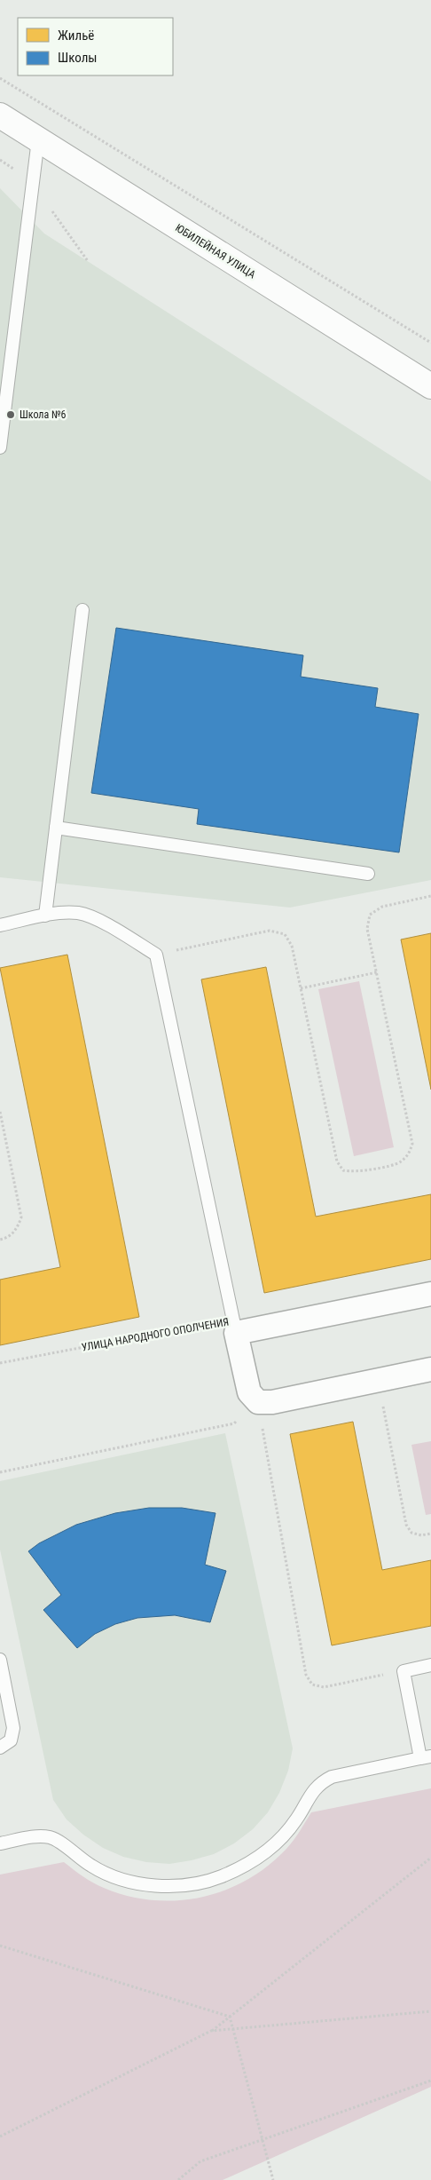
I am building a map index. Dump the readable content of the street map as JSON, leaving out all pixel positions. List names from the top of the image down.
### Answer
{
  "streets": {
    "main road": ["ЮБИЛЕЙНАЯ УЛИЦА"],
    "street": ["УЛИЦА НАРОДНОГО ОПОЛЧЕНИЯ"]
  },
  "places": ["Школа №6"],
  "legend": ["Жильё", "Школы"]
}
